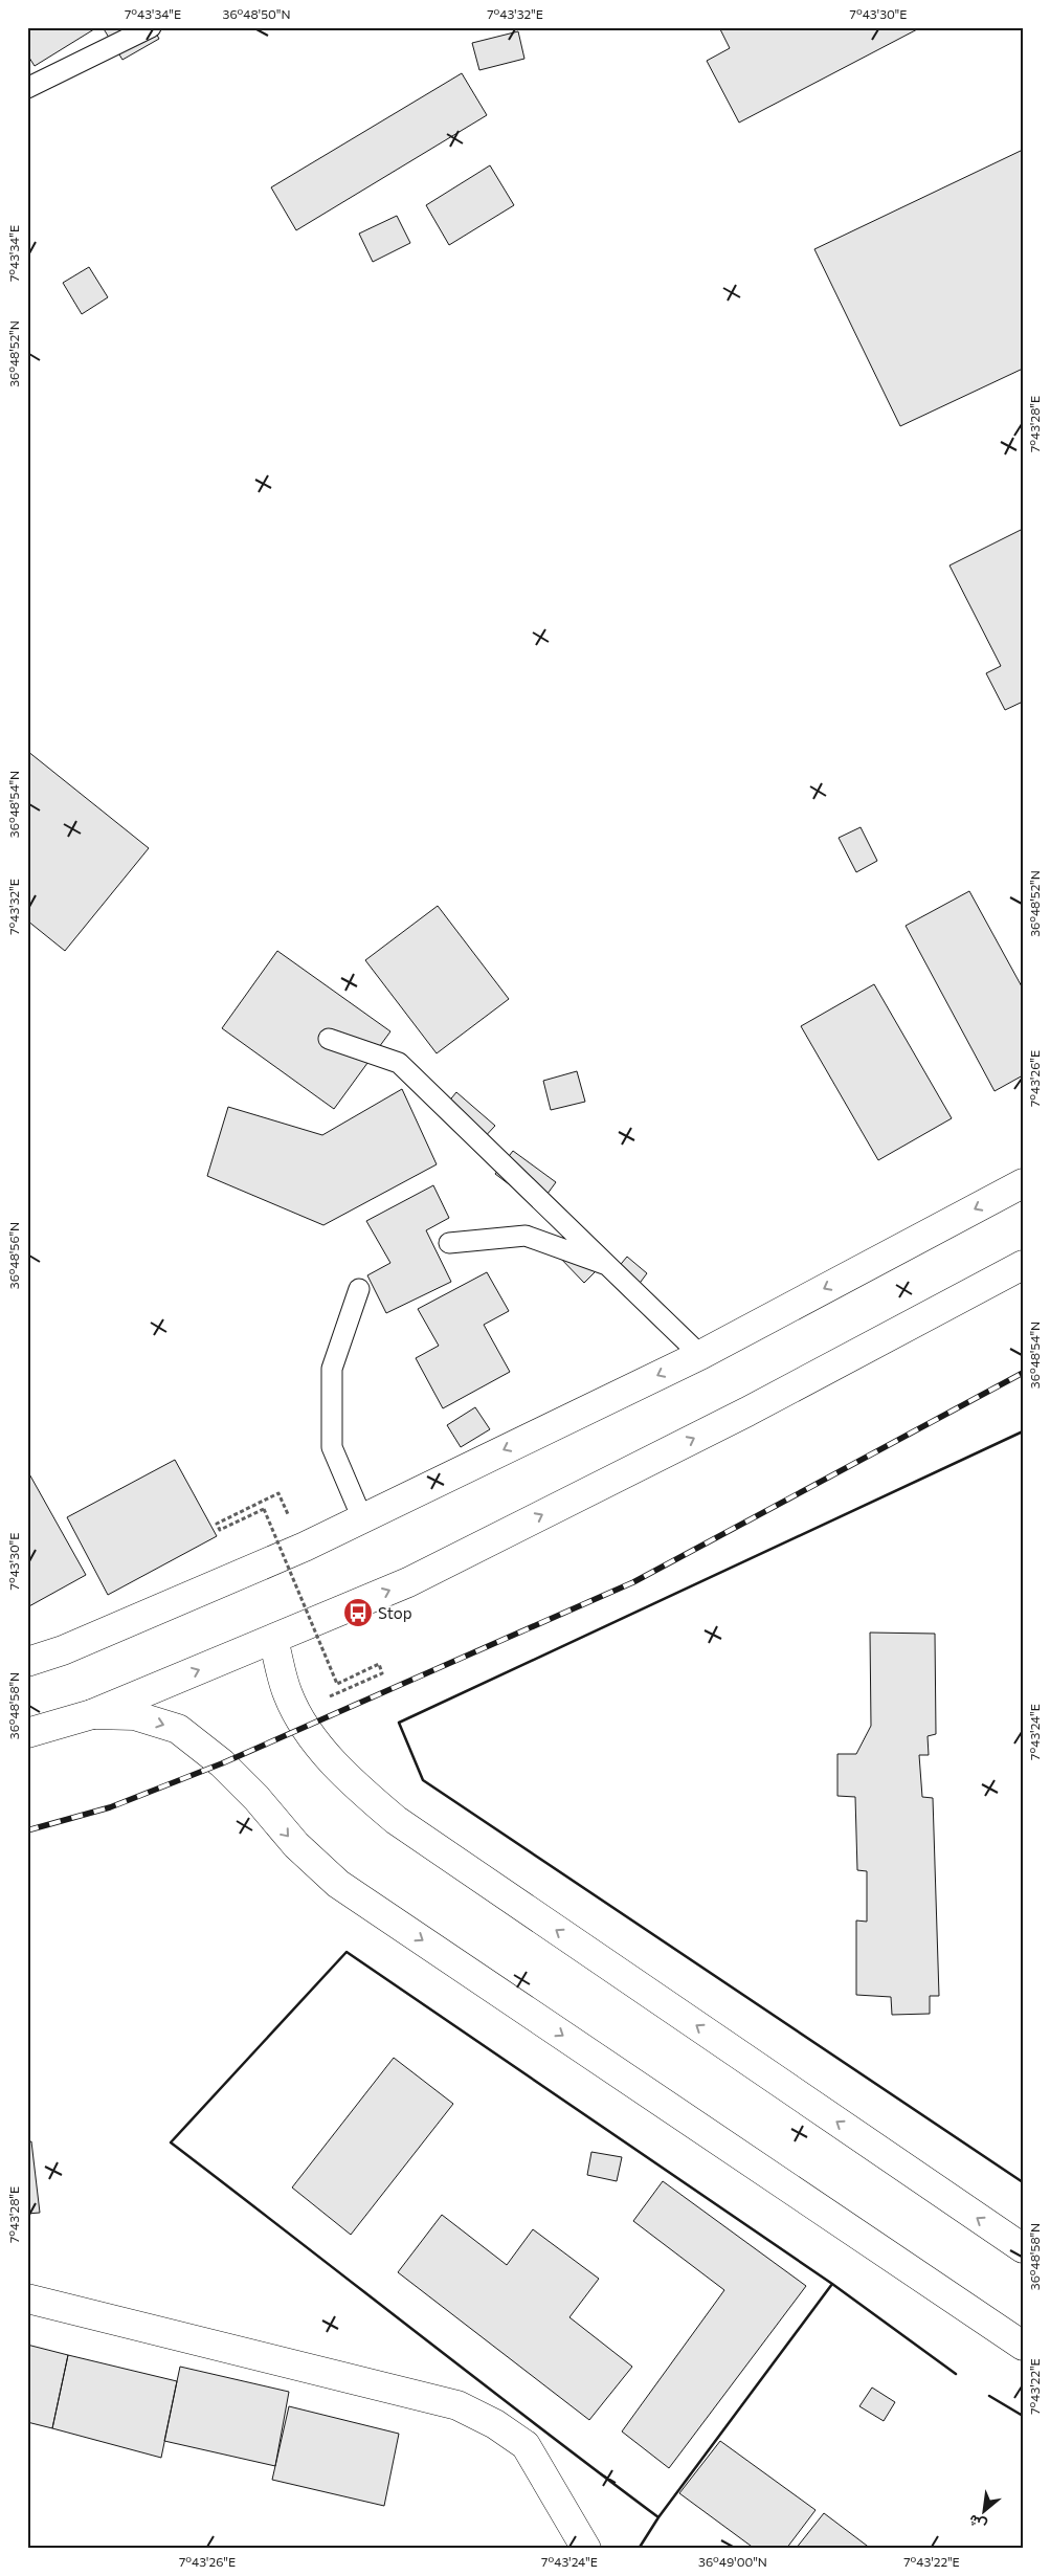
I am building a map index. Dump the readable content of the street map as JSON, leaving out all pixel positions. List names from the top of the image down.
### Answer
{
  "places": {
    "bus stop": ["Stop"]
  },
  "north": "bottom left",
  "coordinates": [
    "7°43'34\"E",
    "36°48'50\"N",
    "7°43'32\"E",
    "7°43'30\"E",
    "36°48'52\"N",
    "7°43'28\"E",
    "36°48'54\"N",
    "7°43'26\"E",
    "36°48'56\"N",
    "36°48'58\"N",
    "7°43'24\"E",
    "7°43'22\"E",
    "36°49'00\"N"
  ]
}
